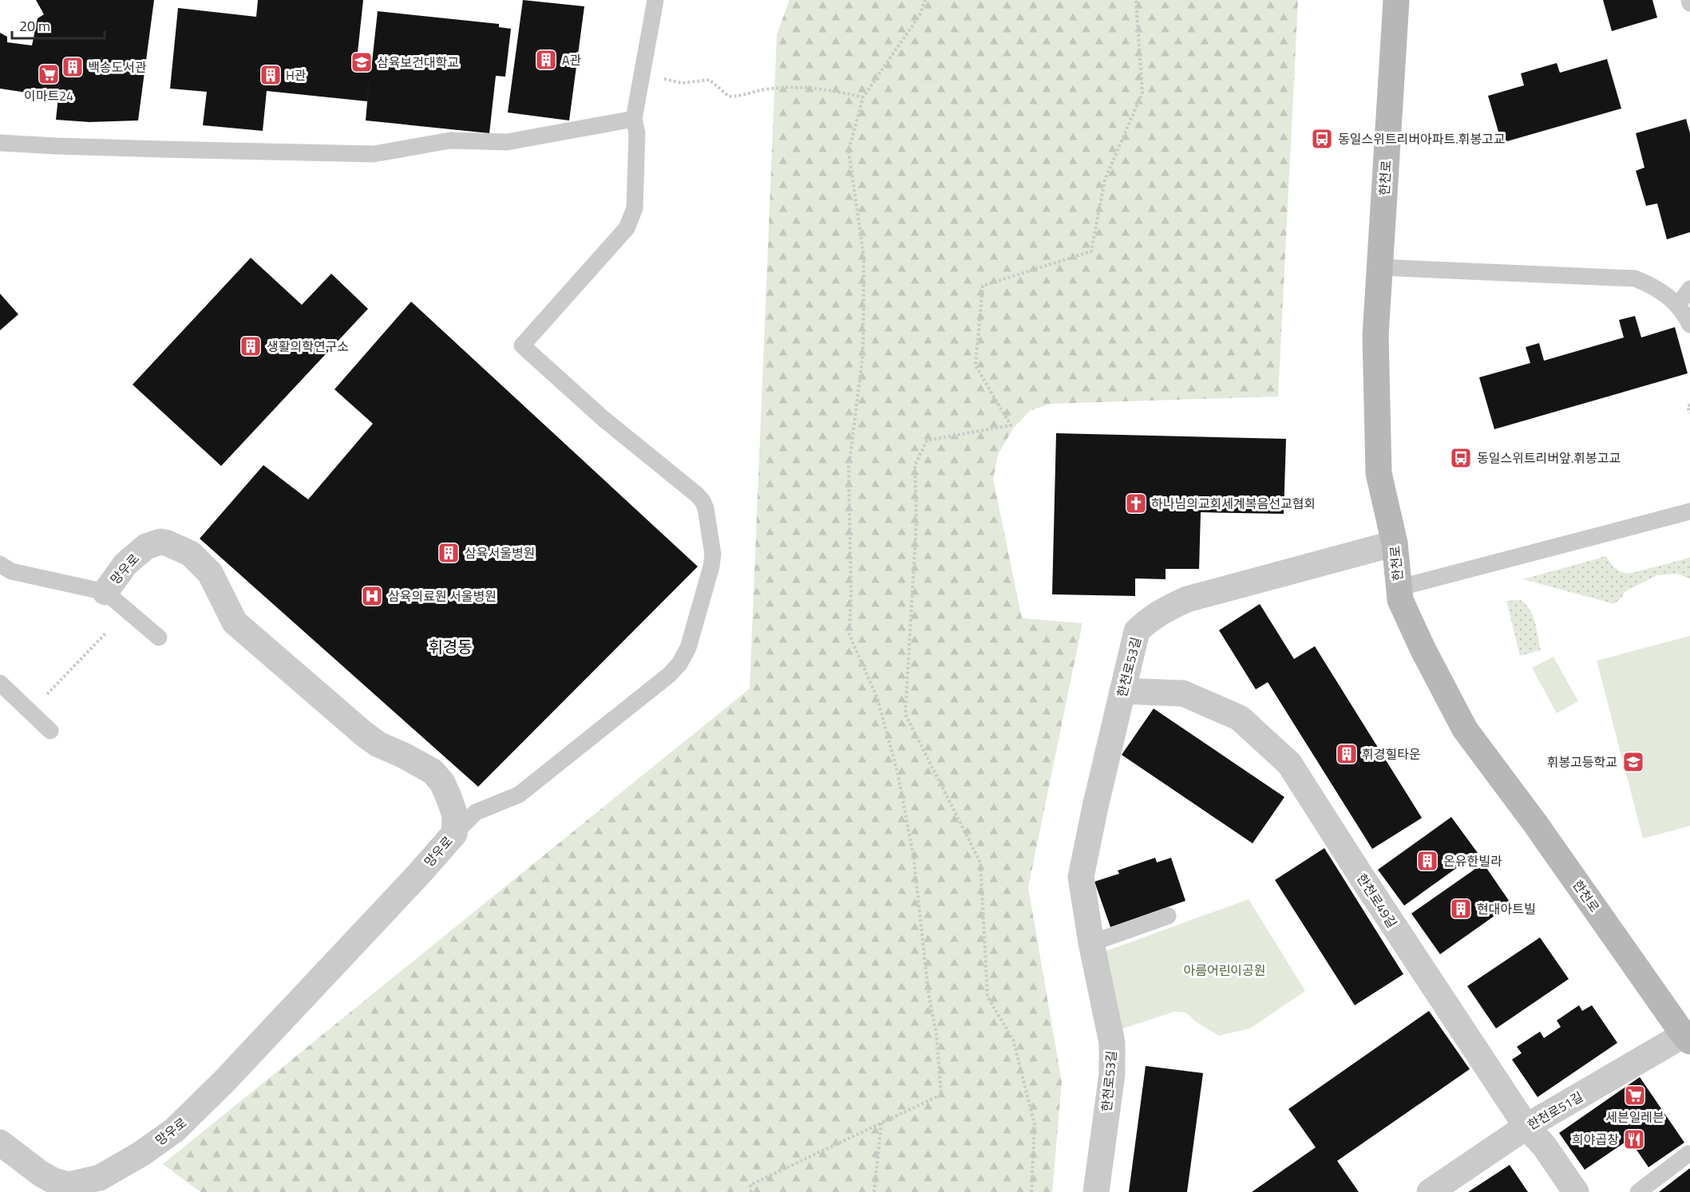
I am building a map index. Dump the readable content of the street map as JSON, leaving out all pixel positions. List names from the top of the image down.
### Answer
{
  "streets": {
    "main road": ["한천로"],
    "street": [
      "망우로",
      "한천로53길",
      "한천로49길",
      "한천로51길"
    ]
  },
  "crossings": [
    ["한천로", "한천로53길"],
    ["한천로", "한천로51길"],
    ["한천로53길", "한천로49길"],
    ["한천로49길", "한천로51길"]
  ],
  "districts": ["휘경동"],
  "parks": ["아름어린이공원"],
  "places": {
    "building": [
      "A관",
      "백송도서관",
      "H관",
      "생활의학연구소",
      "삼육서울병원",
      "휘경힐타운",
      "온유한빌라",
      "현대아트빌"
    ],
    "school or university": ["삼육보건대학교", "휘봉고등학교"],
    "supermarket": ["이마트24", "세븐일레븐"],
    "bus stop": ["동일스위트리버아파트.휘봉고교", "동일스위트리버앞.휘봉고교"],
    "church": ["하나님의교회세계복음선교협회"],
    "hospital": ["삼육의료원 서울병원"],
    "restaurant": ["희야곱창"]
  },
  "scale_bar": "20 m"
}
